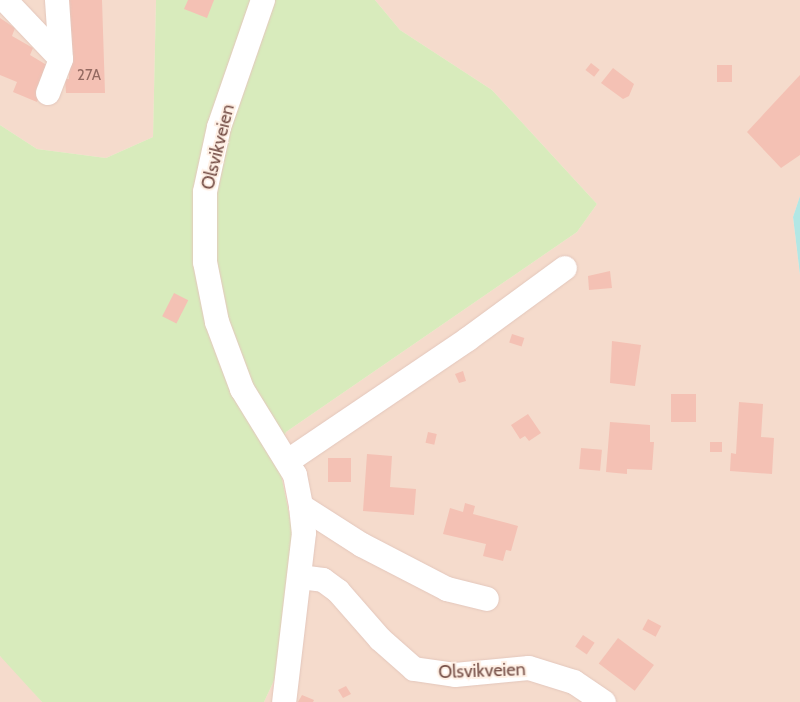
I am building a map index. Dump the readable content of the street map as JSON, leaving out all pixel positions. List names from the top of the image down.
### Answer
{
  "streets": {
    "street": ["Olsvikveien"]
  },
  "house_numbers": ["27A"]
}
